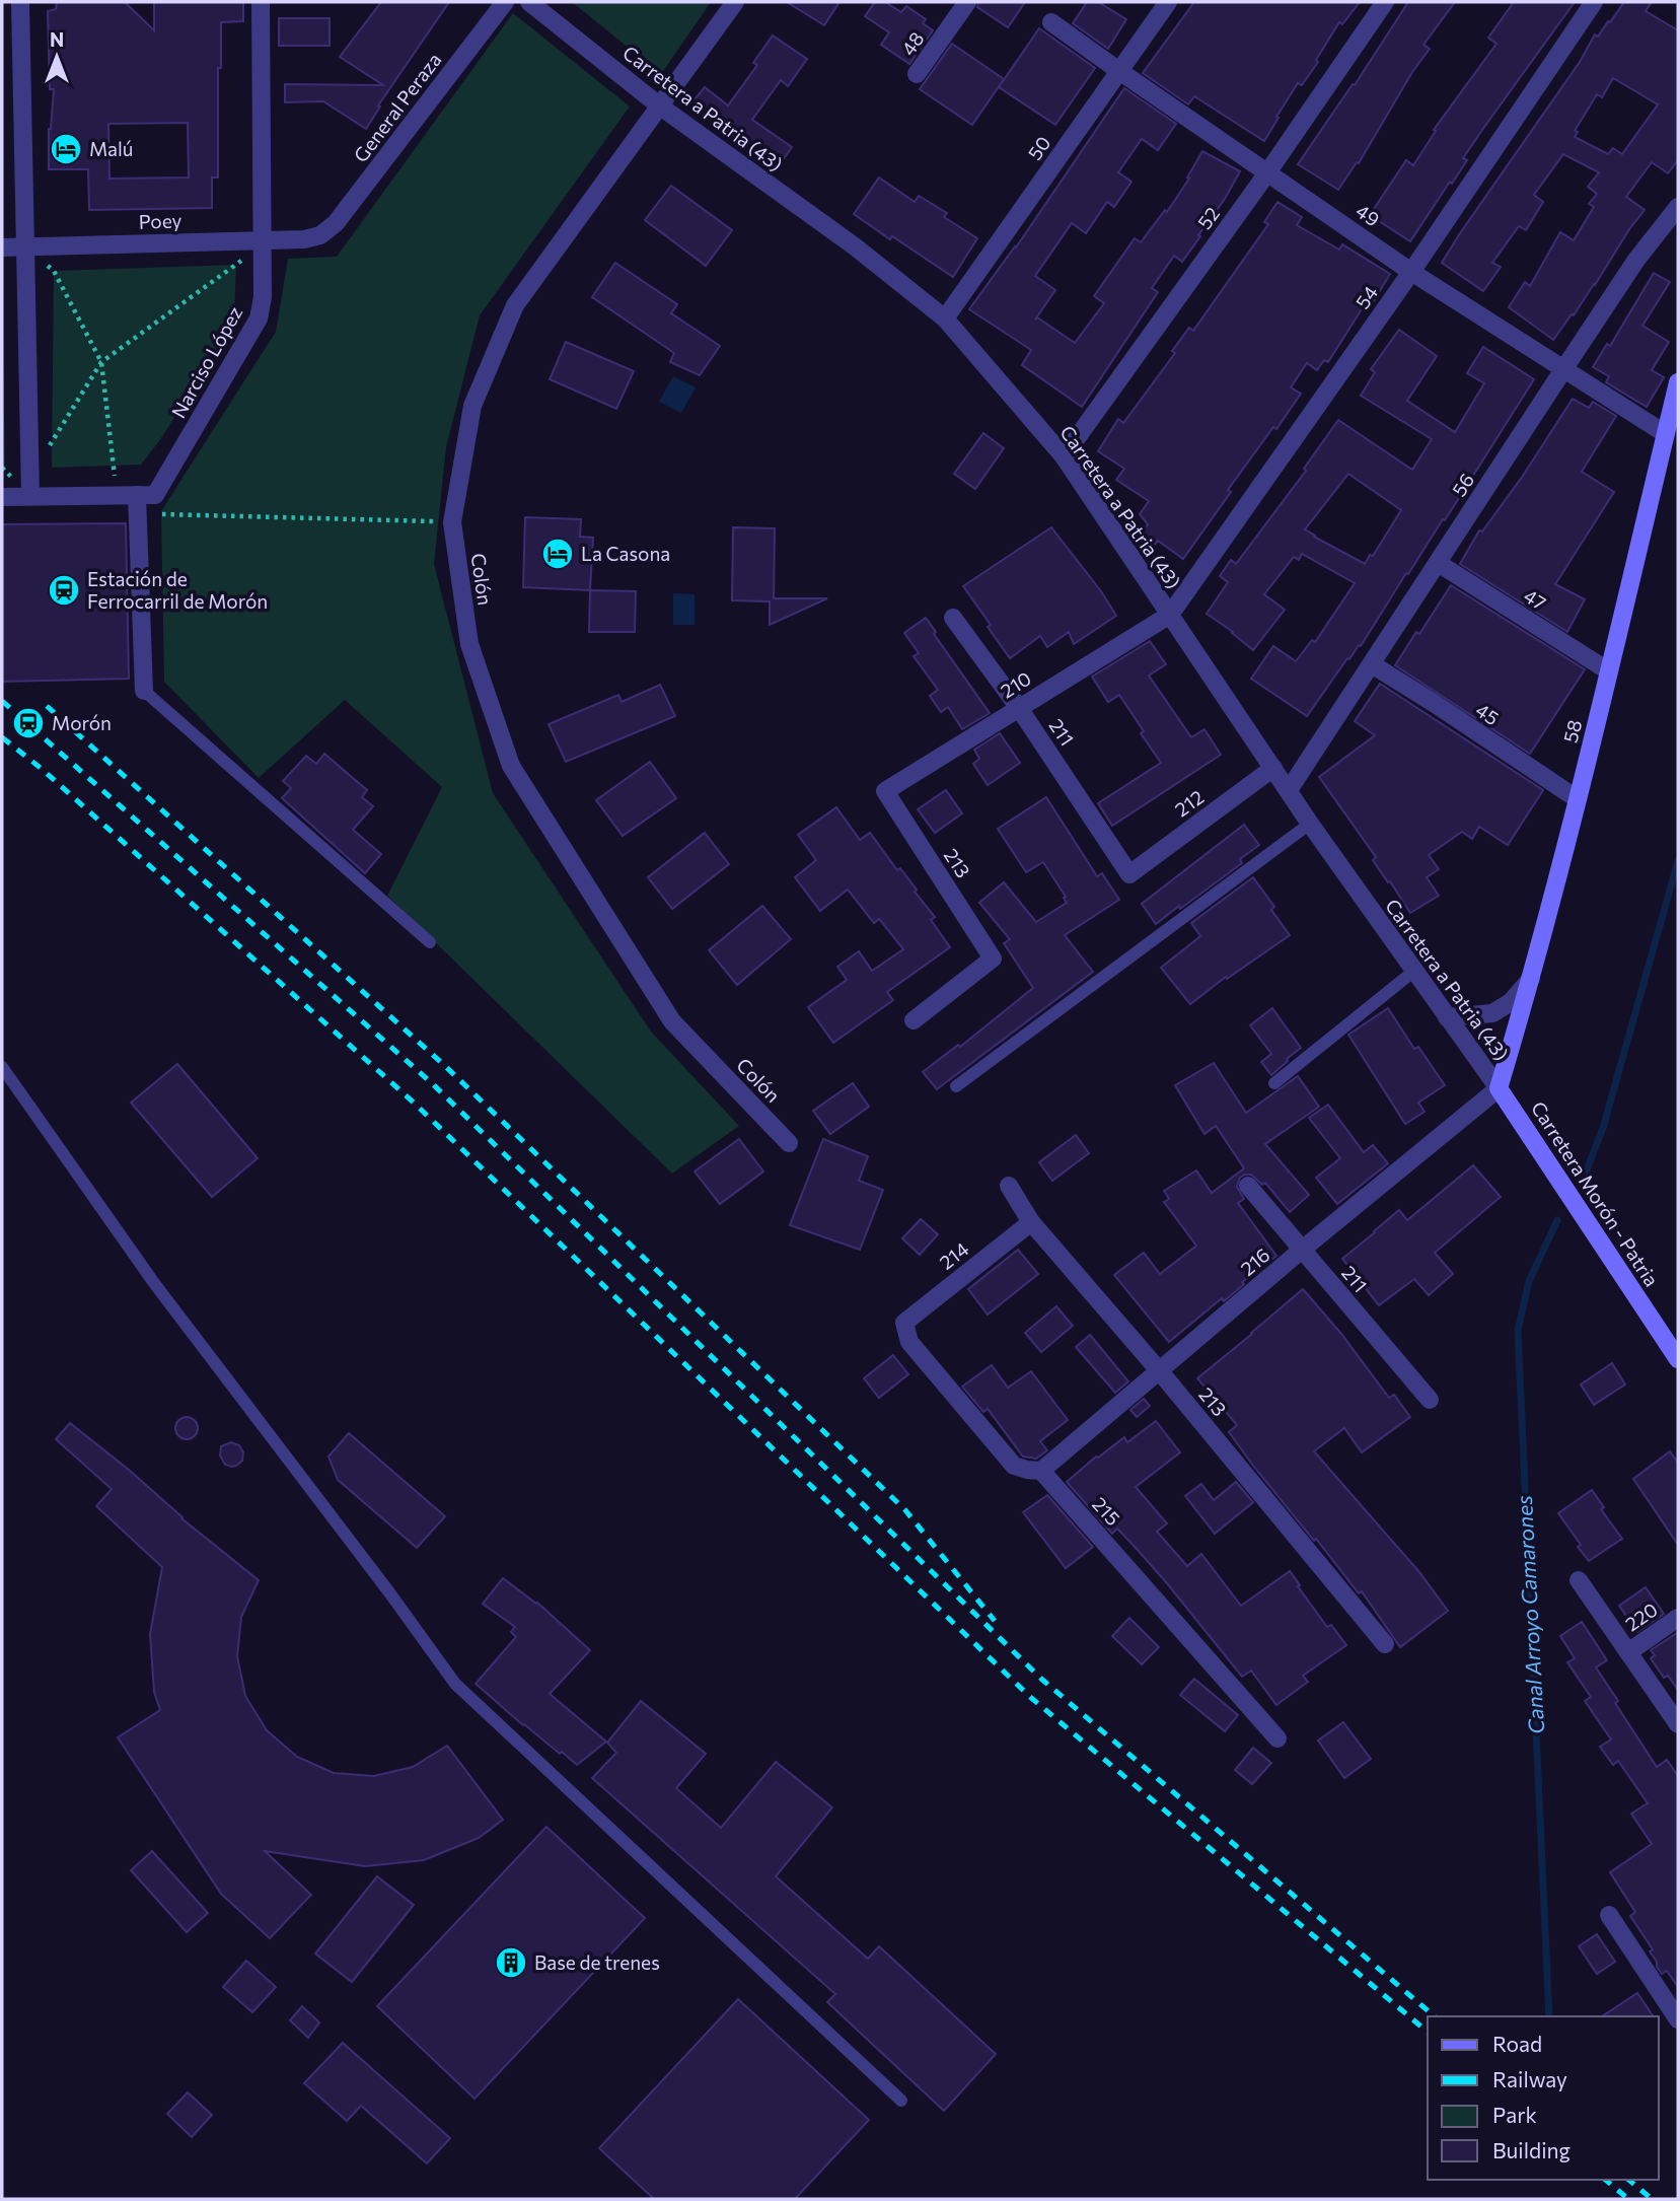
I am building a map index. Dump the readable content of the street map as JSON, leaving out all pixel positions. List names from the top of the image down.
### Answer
{
  "streets": {
    "main road": ["58", "Carretera Morón - Patria"],
    "street": [
      "48",
      "General Peraza",
      "Carretera a Patria (43)",
      "50",
      "49",
      "52",
      "Poey",
      "54",
      "Narciso López",
      "56",
      "Colón",
      "47",
      "210",
      "45",
      "211",
      "212",
      "213",
      "214",
      "216",
      "215",
      "220"
    ]
  },
  "crossings": [
    ["General Peraza", "Poey"],
    ["Carretera a Patria (43)", "50"],
    ["Carretera a Patria (43)", "52"],
    ["Carretera a Patria (43)", "54"],
    ["Carretera a Patria (43)", "56"],
    ["Carretera a Patria (43)", "Colón"],
    ["Carretera a Patria (43)", "210"],
    ["Carretera a Patria (43)", "58"],
    ["Carretera a Patria (43)", "212"],
    ["Carretera a Patria (43)", "Carretera Morón - Patria"],
    ["Carretera a Patria (43)", "216"],
    ["50", "49"],
    ["49", "52"],
    ["49", "54"],
    ["49", "56"],
    ["49", "58"],
    ["Poey", "Narciso López"],
    ["54", "210"],
    ["56", "47"],
    ["56", "45"],
    ["47", "58"],
    ["210", "211"],
    ["210", "213"],
    ["45", "58"],
    ["58", "Carretera Morón - Patria"],
    ["58", "216"],
    ["211", "212"],
    ["211", "216"],
    ["213", "214"],
    ["213", "216"],
    ["Carretera Morón - Patria", "216"],
    ["214", "216"],
    ["214", "215"],
    ["216", "215"]
  ],
  "water": ["Canal Arroyo Camarones"],
  "places": {
    "hotel": ["Malú", "La Casona"],
    "station": ["Estación de Ferrocarril de Morón", "Morón"],
    "building": ["Base de trenes"]
  },
  "legend": [
    "Road",
    "Railway",
    "Park",
    "Building"
  ],
  "north": "top"
}
